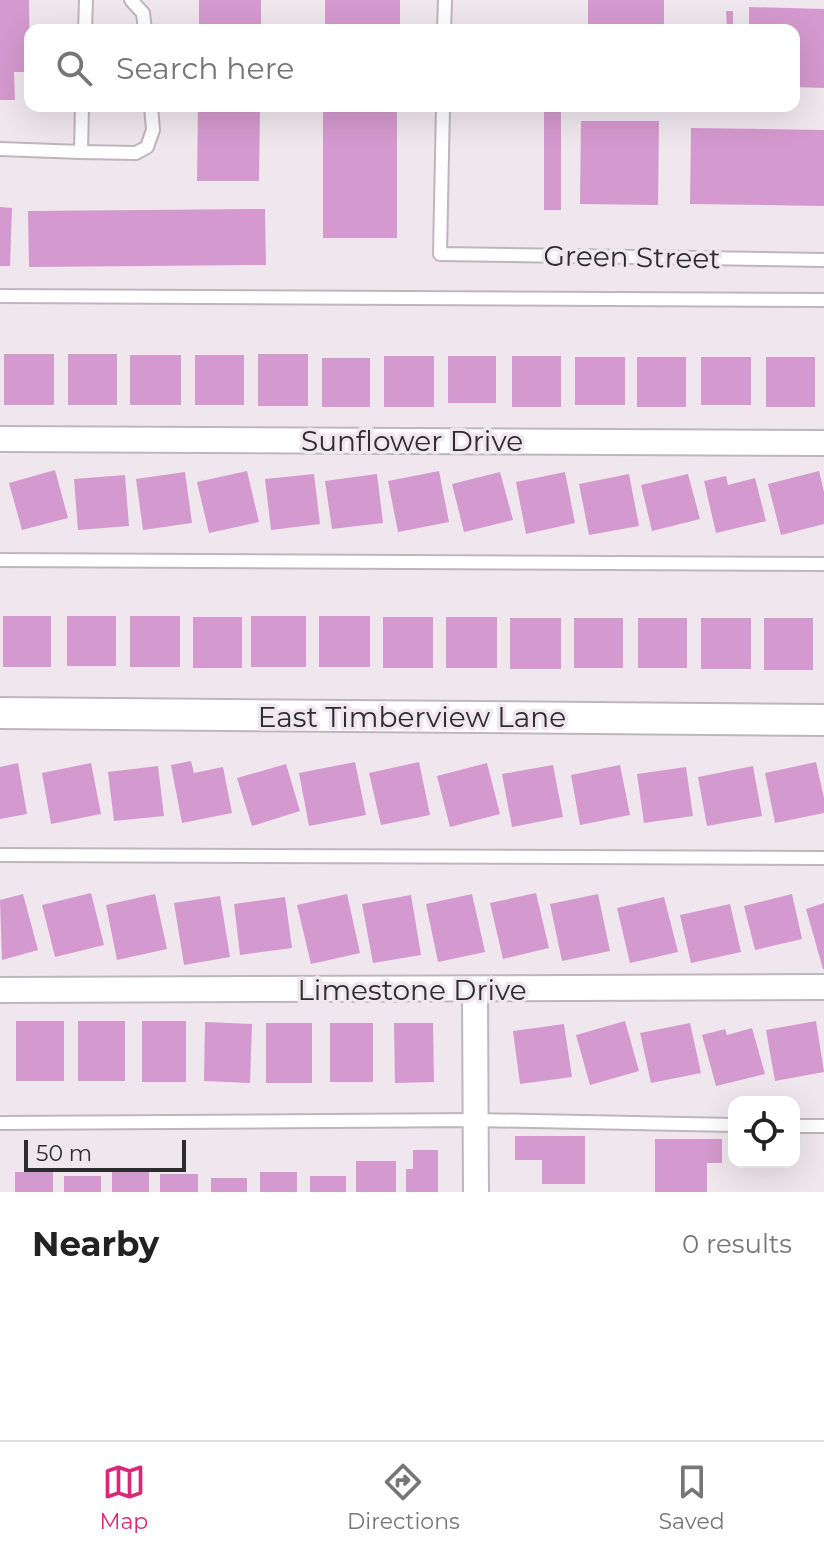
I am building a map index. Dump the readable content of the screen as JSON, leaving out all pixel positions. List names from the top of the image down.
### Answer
{
  "streets": {
    "street": ["Sunflower Drive", "East Timberview Lane", "Limestone Drive"],
    "lane": ["Green Street"]
  },
  "scale_bar": "50 m",
  "page": {
    "search": "Search here",
    "scale": "50 m",
    "heading": ["Nearby", "0 results"],
    "nav": ["Map", "Directions", "Saved"]
  }
}
